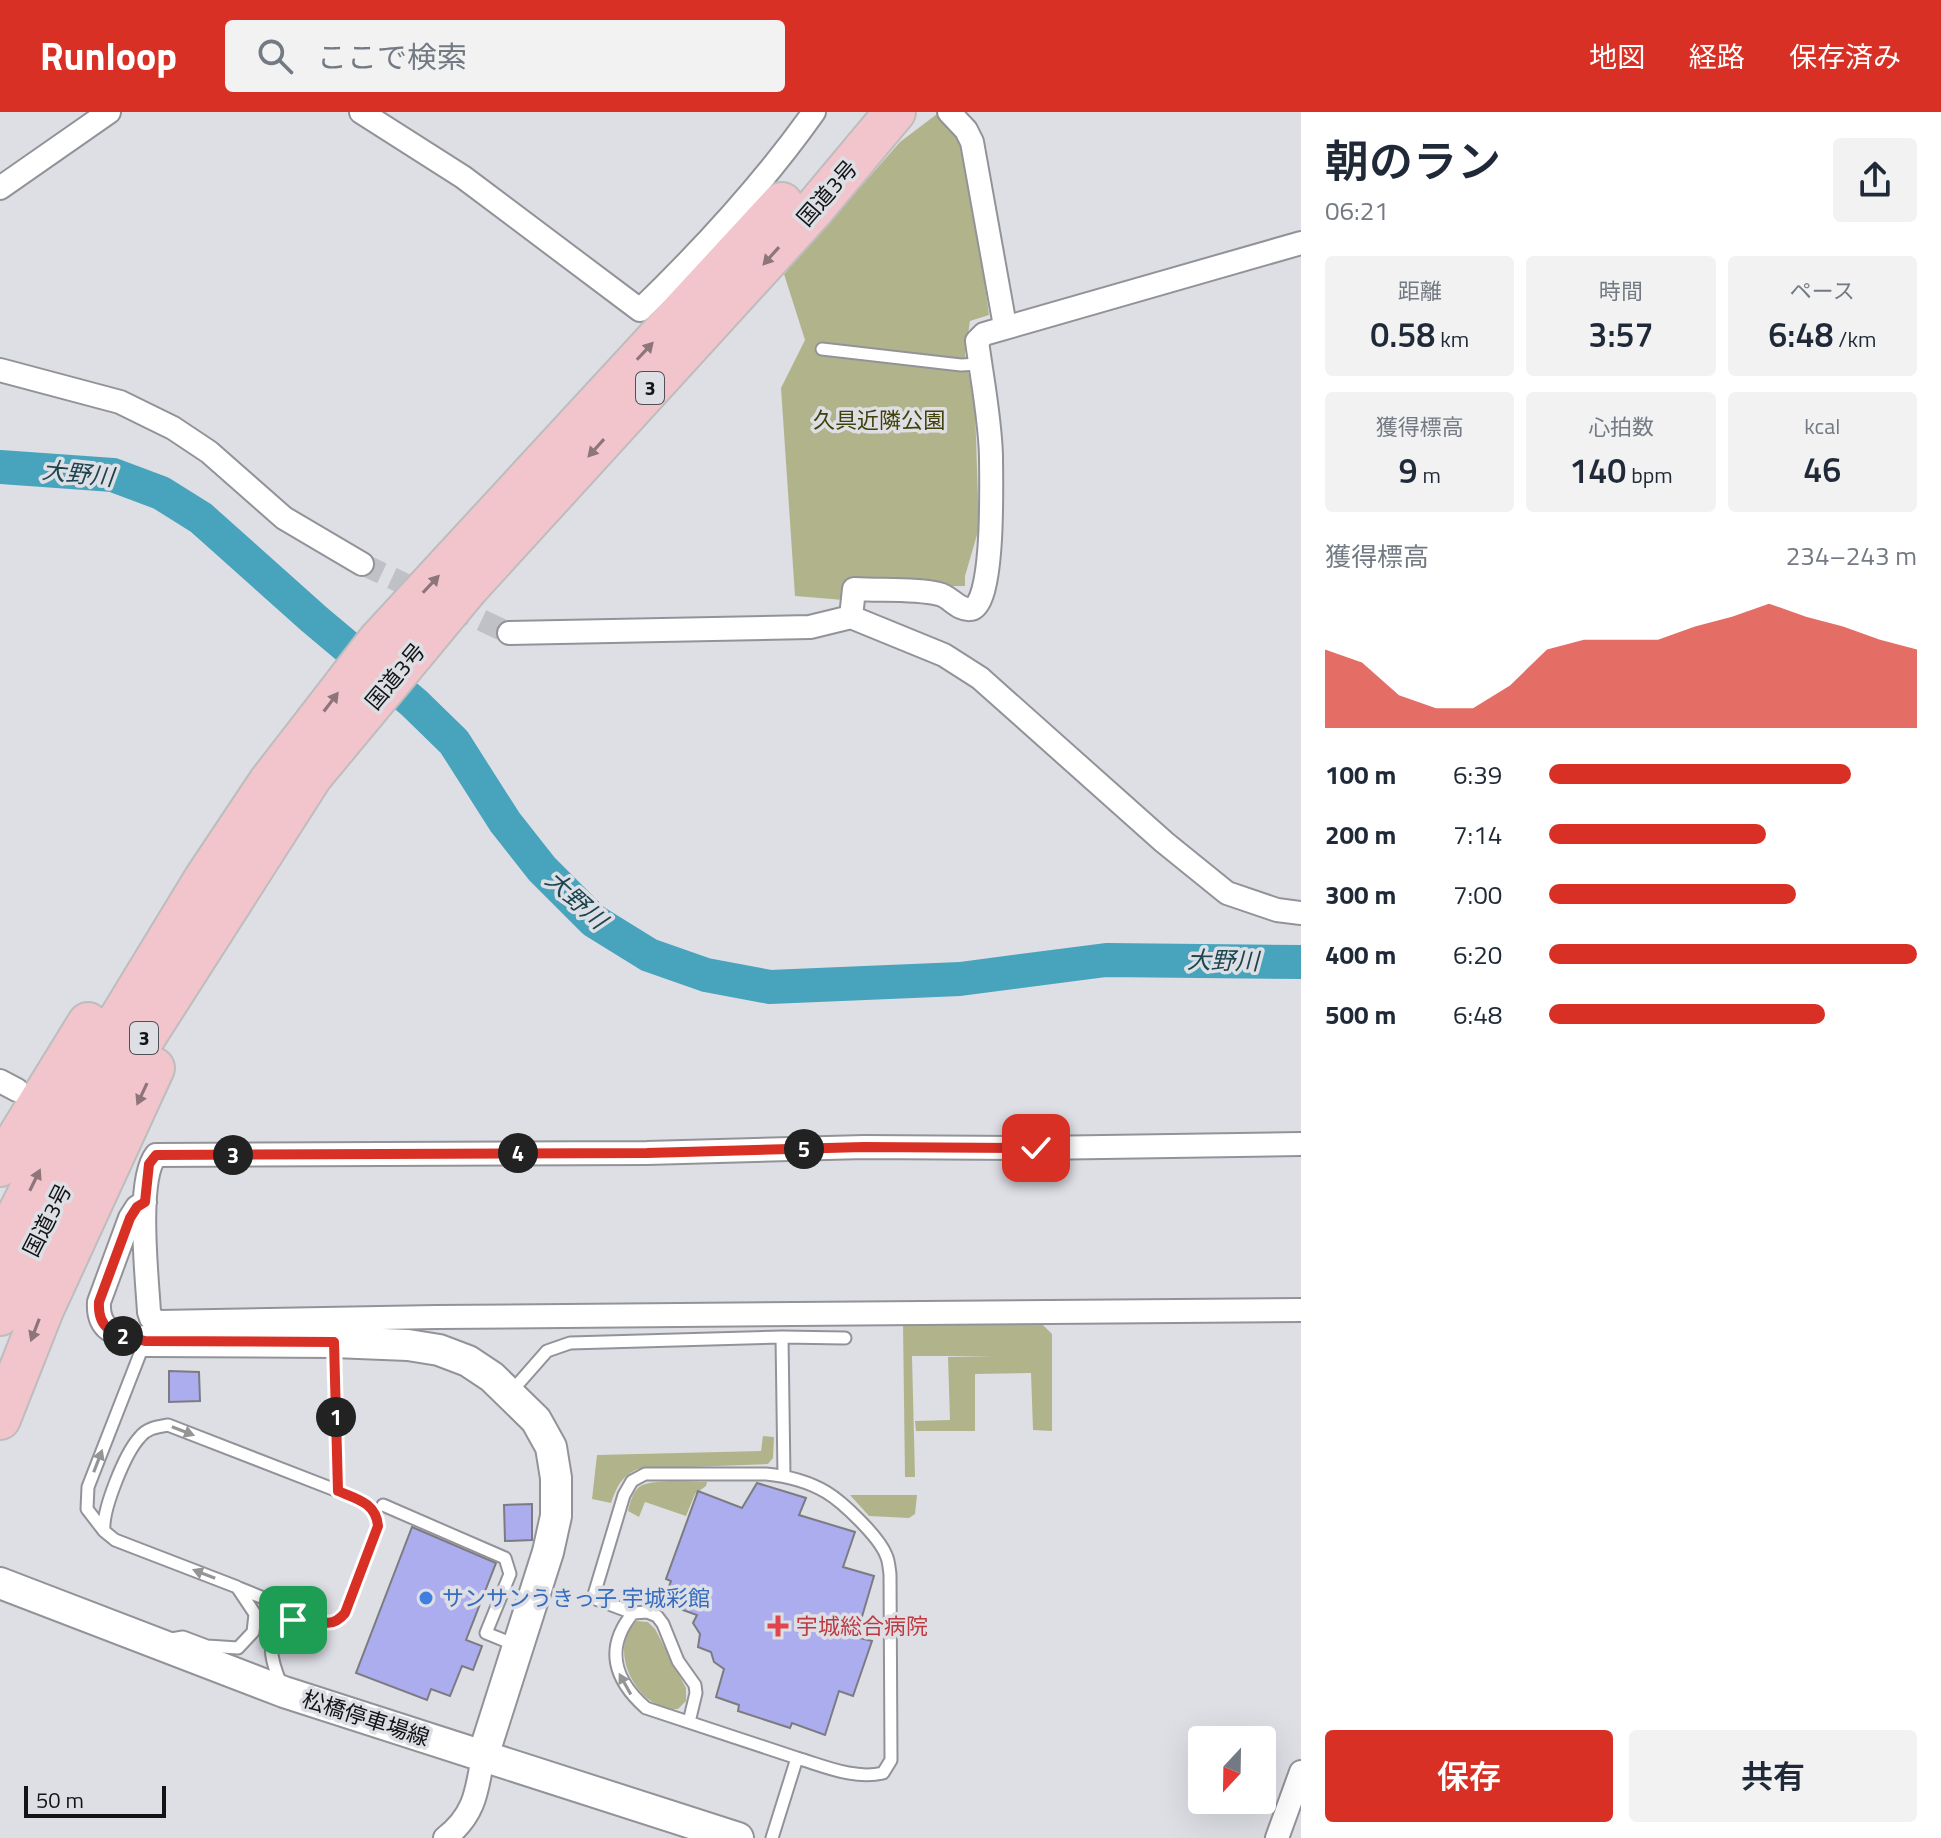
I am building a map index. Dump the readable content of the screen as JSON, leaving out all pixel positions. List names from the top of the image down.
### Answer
{
  "streets": {
    "highway": ["国道3号", "3"],
    "main road": ["松橋停車場線"]
  },
  "water": ["大野川"],
  "parks": ["久具近隣公園"],
  "places": {
    "other": ["サンサンうきっ子 宇城彩館"],
    "health": ["宇城総合病院"]
  },
  "scale_bar": "50 m",
  "north": "bottom",
  "page": {
    "header": "Runloop",
    "search": "ここで検索",
    "nav": ["地図", "経路", "保存済み"],
    "heading": ["朝のラン", "06:21"],
    "stats": [
      ["距離", "0.58 km"],
      ["時間", "3:57"],
      ["ペース", "6:48 /km"],
      ["獲得標高", "9 m"],
      ["心拍数", "140 bpm"],
      ["kcal", "46"]
    ],
    "chart": ["獲得標高", "234–243 m"],
    "list": [
      {
        "name": "100 m",
        "note": "6:39"
      },
      {
        "name": "200 m",
        "note": "7:14"
      },
      {
        "name": "300 m",
        "note": "7:00"
      },
      {
        "name": "400 m",
        "note": "6:20"
      },
      {
        "name": "500 m",
        "note": "6:48"
      }
    ],
    "pins": [
      "5",
      "4",
      "3",
      "2",
      "1"
    ],
    "buttons": ["保存", "共有"],
    "scale": "50 m"
  }
}
